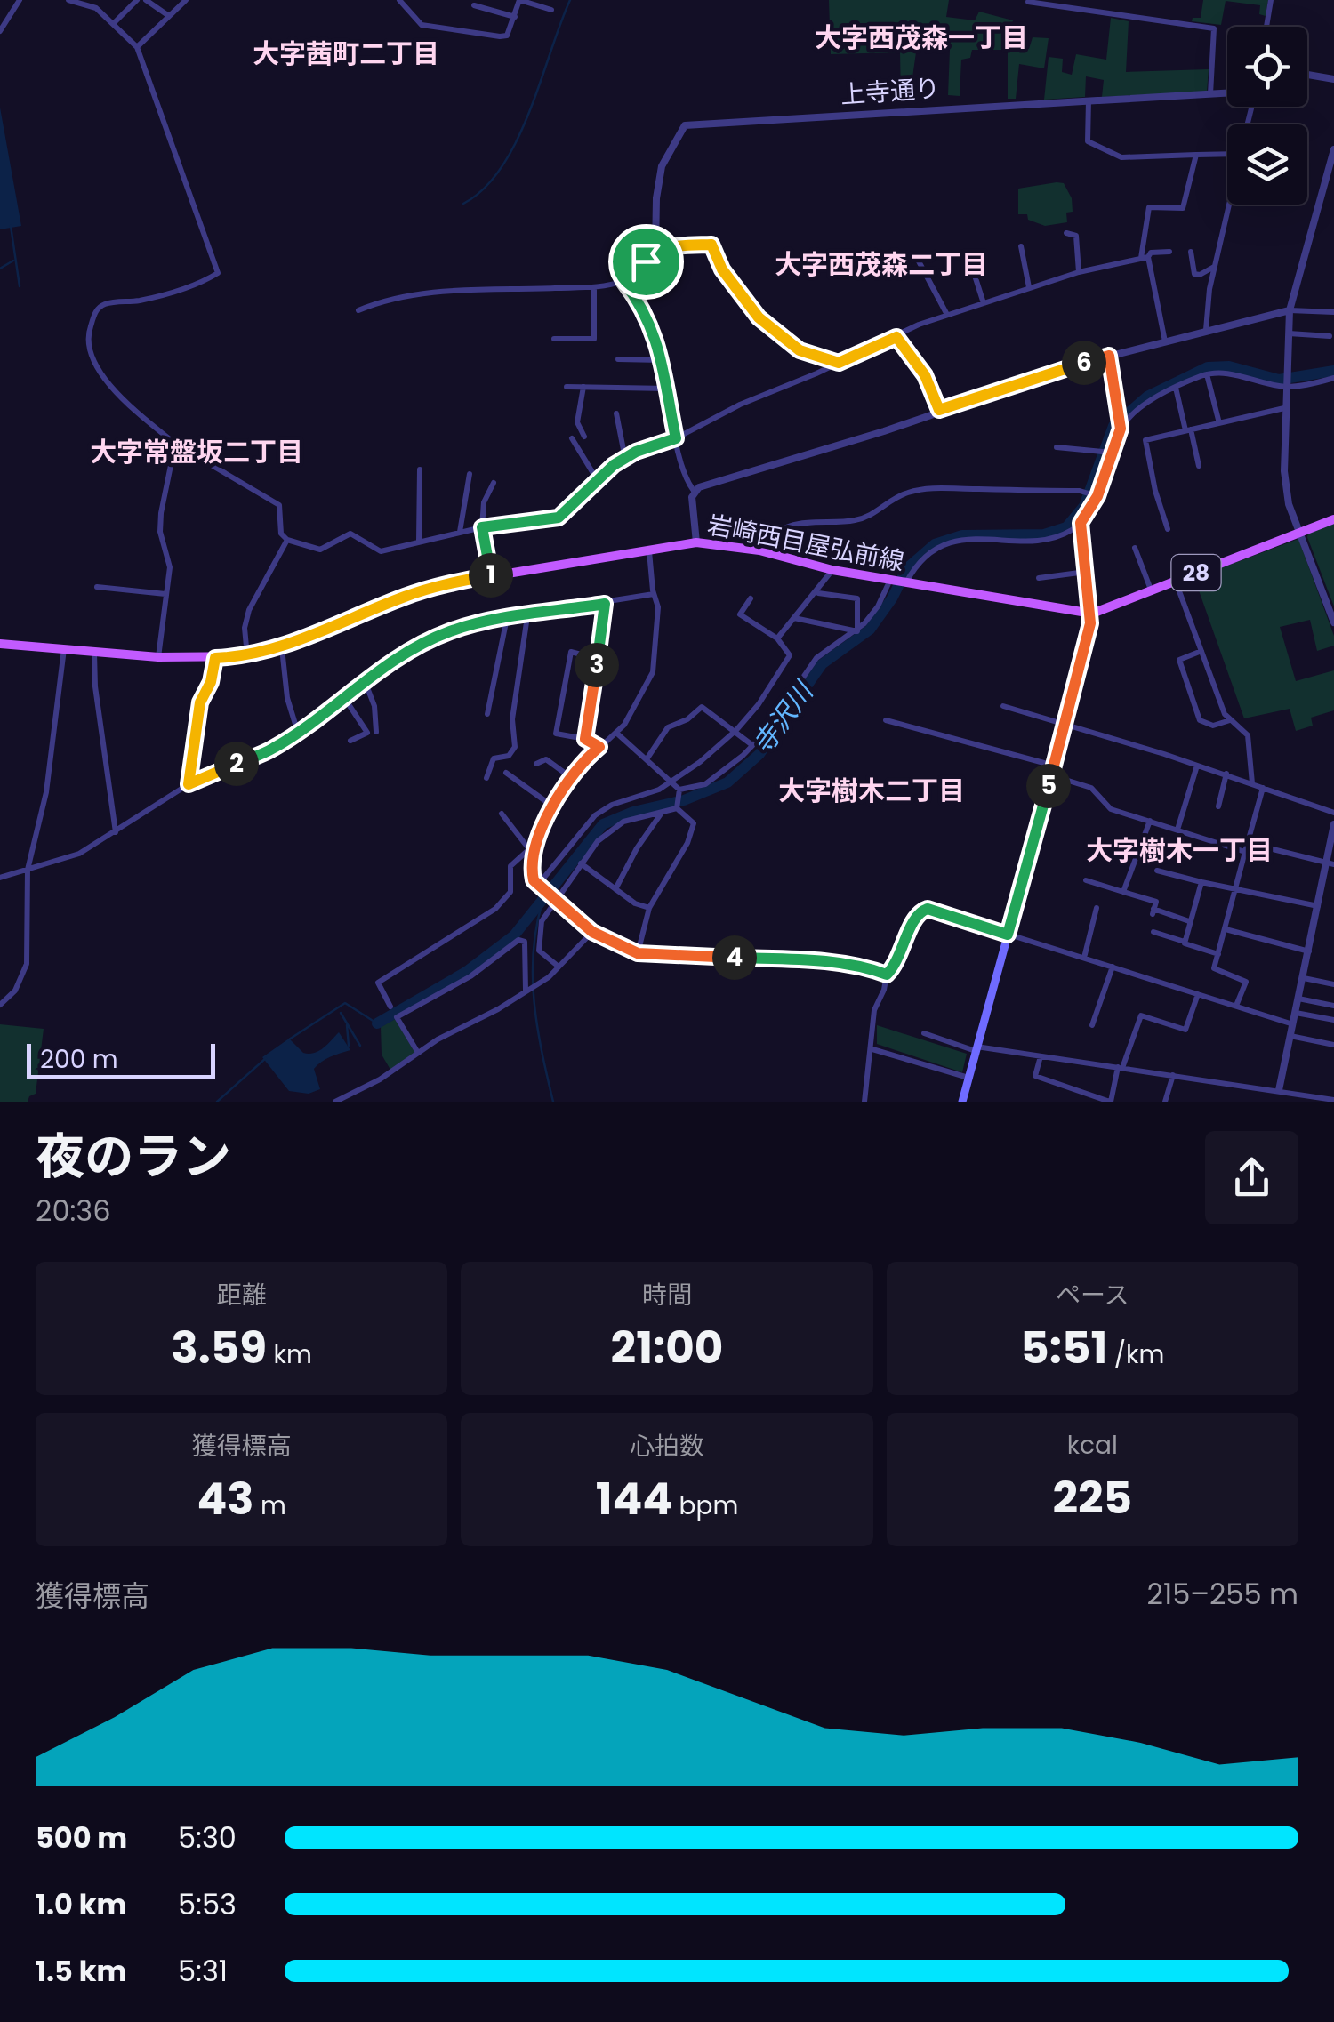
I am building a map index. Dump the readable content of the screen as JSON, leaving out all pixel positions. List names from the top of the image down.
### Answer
{
  "streets": {
    "main road": ["岩崎西目屋弘前線", "28"],
    "street": ["上寺通り"]
  },
  "crossings": [
    ["岩崎西目屋弘前線", "28"]
  ],
  "districts": [
    "大字西茂森一丁目",
    "大字茜町二丁目",
    "大字西茂森二丁目",
    "大字常盤坂二丁目",
    "大字樹木二丁目",
    "大字樹木一丁目"
  ],
  "water": ["寺沢川"],
  "scale_bar": "200 m",
  "page": {
    "pins": [
      "6",
      "1",
      "3",
      "2",
      "5",
      "4"
    ],
    "scale": "200 m",
    "heading": ["夜のラン", "20:36"],
    "stats": [
      ["距離", "3.59 km"],
      ["時間", "21:00"],
      ["ペース", "5:51 /km"],
      ["獲得標高", "43 m"],
      ["心拍数", "144 bpm"],
      ["kcal", "225"]
    ],
    "chart": ["獲得標高", "215–255 m"],
    "list": [
      {
        "name": "500 m",
        "note": "5:30"
      },
      {
        "name": "1.0 km",
        "note": "5:53"
      },
      {
        "name": "1.5 km",
        "note": "5:31"
      }
    ]
  }
}
